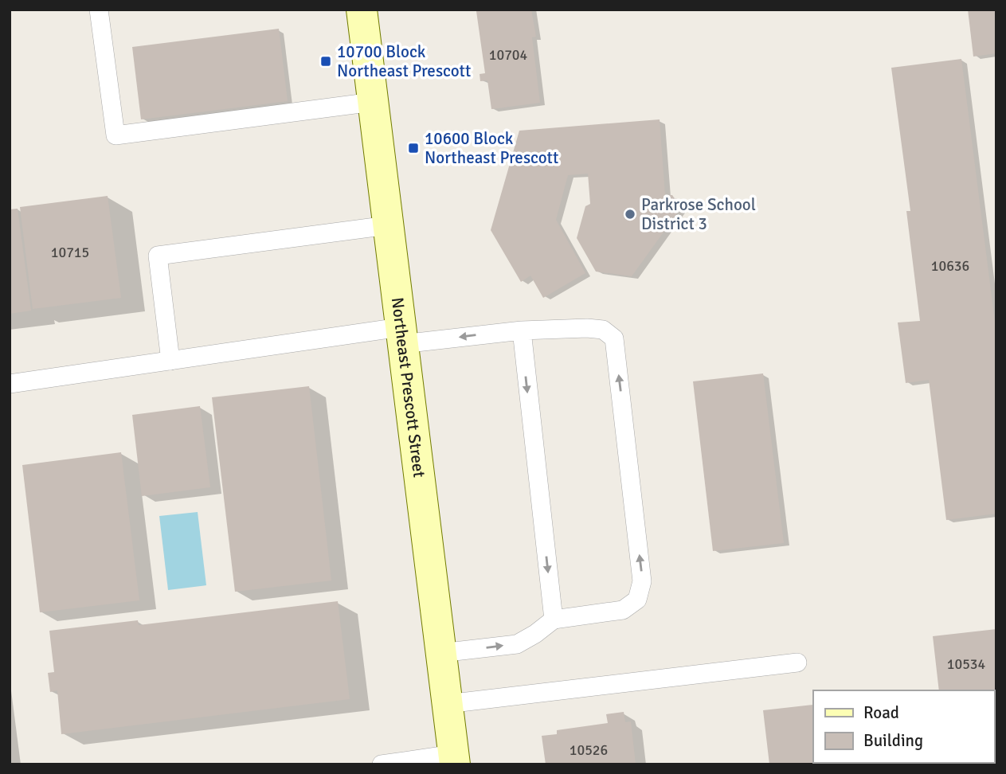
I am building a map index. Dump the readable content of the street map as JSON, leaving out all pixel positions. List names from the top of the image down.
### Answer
{
  "streets": {
    "street": ["Northeast Prescott Street"]
  },
  "places": {
    "transit": ["10700 Block Northeast Prescott", "10600 Block Northeast Prescott"],
    "other": ["Parkrose School District 3"]
  },
  "house_numbers": [
    "10704",
    "10715",
    "10636",
    "10534",
    "10526"
  ],
  "legend": ["Road", "Building"]
}
